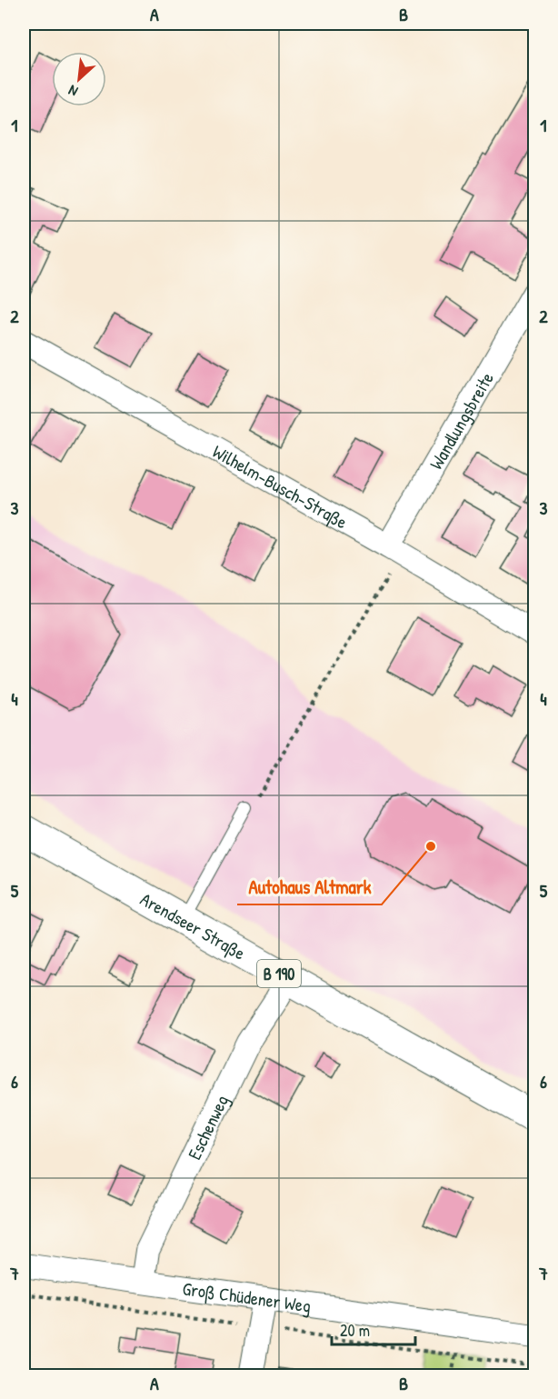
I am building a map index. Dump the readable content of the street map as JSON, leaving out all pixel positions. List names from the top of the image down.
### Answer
{
  "streets": {
    "main road": ["Arendseer Straße", "B 190"],
    "street": [
      "Wandlungsbreite",
      "Wilhelm-Busch-Straße",
      "Eschenweg",
      "Groß Chüdener Weg"
    ]
  },
  "crossings": [
    ["Wandlungsbreite", "Wilhelm-Busch-Straße"],
    ["Arendseer Straße", "Eschenweg"],
    ["Eschenweg", "Groß Chüdener Weg"]
  ],
  "places": ["Autohaus Altmark"],
  "scale_bar": "20 m",
  "north": "bottom left",
  "grid": {
    "columns": ["A", "B"],
    "rows": [
      "1",
      "2",
      "3",
      "4",
      "5",
      "6",
      "7"
    ]
  }
}
